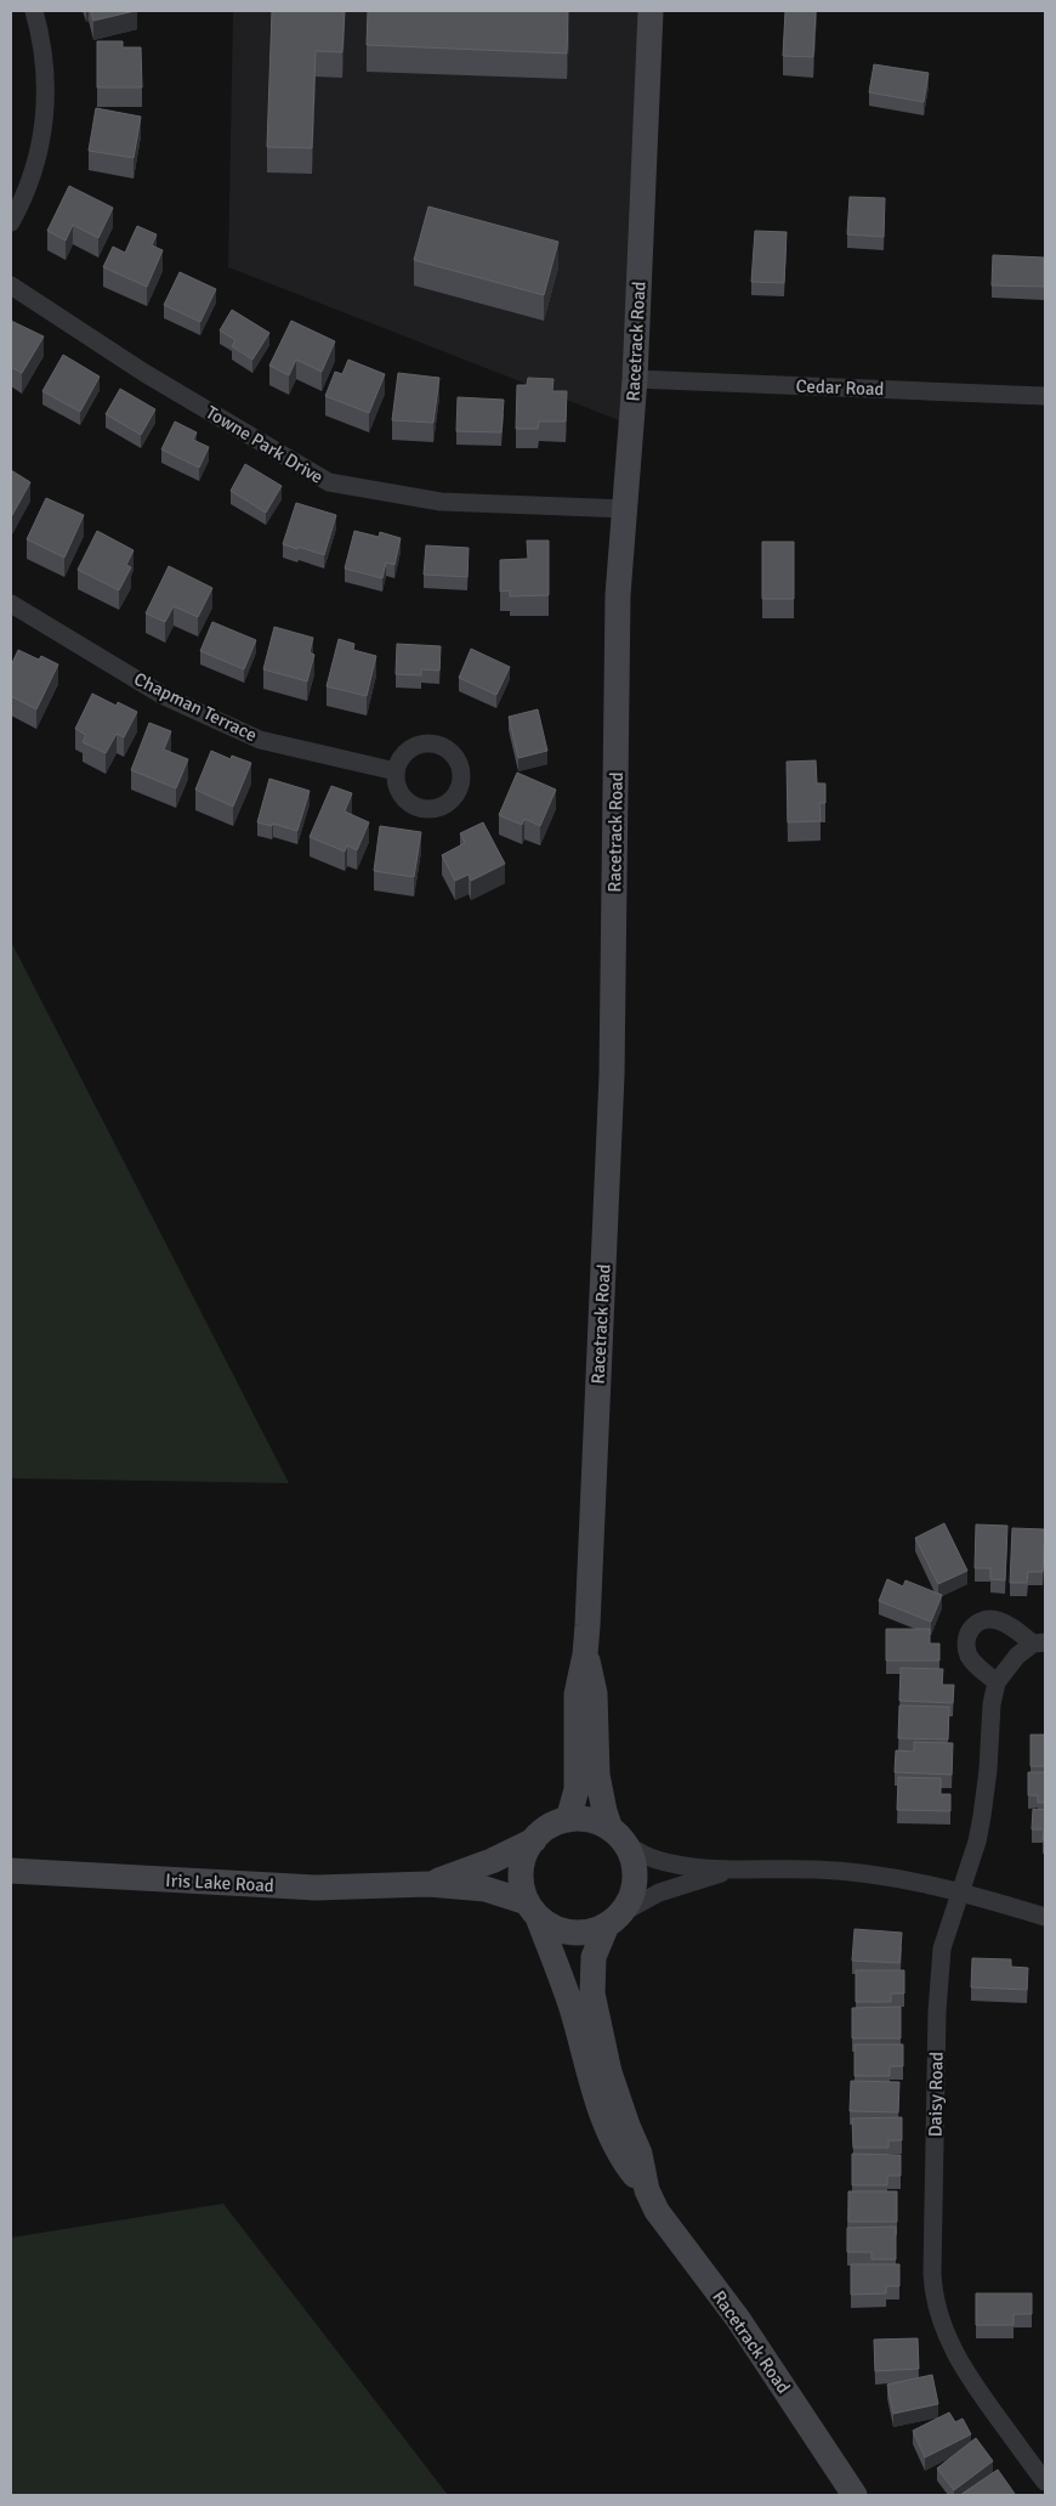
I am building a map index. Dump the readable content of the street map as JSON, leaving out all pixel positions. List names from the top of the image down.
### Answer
{
  "streets": {
    "street": [
      "Racetrack Road",
      "Cedar Road",
      "Towne Park Drive",
      "Chapman Terrace",
      "Iris Lake Road",
      "Daisy Road"
    ]
  },
  "crossings": [
    ["Racetrack Road", "Cedar Road"],
    ["Racetrack Road", "Towne Park Drive"],
    ["Racetrack Road", "Iris Lake Road"]
  ]
}
